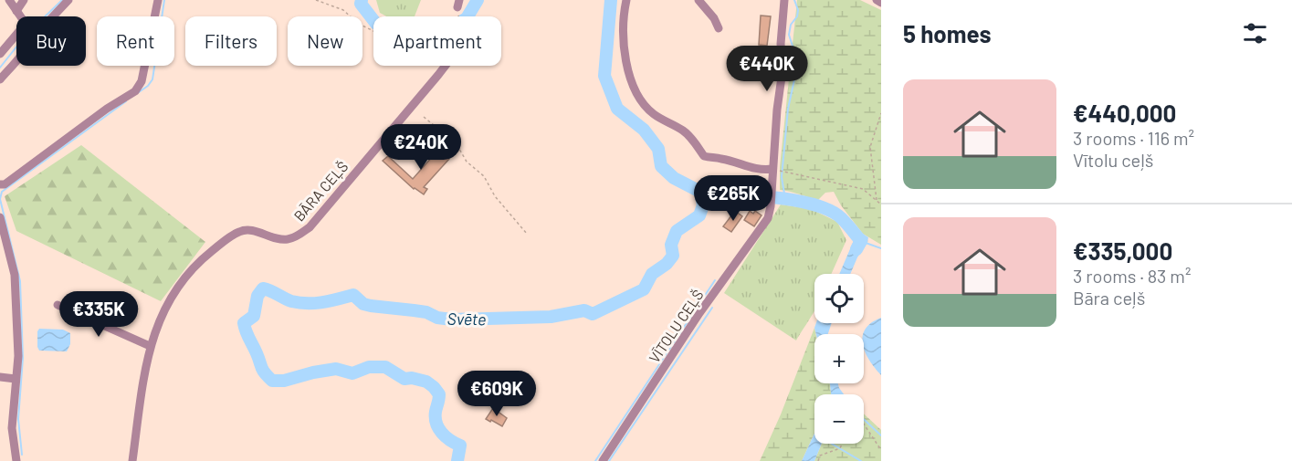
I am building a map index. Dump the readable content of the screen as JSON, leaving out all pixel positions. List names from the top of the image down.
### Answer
{
  "streets": {
    "street": ["BĀRA CEĻŠ", "VĪTOLU CEĻŠ"]
  },
  "water": ["Svēte"],
  "page": {
    "heading": "5 homes",
    "chip": [
      "Buy",
      "Rent",
      "Filters",
      "New",
      "Apartment"
    ],
    "price": [
      "€440K",
      "€240K",
      "€265K",
      "€335K",
      "€609K"
    ],
    "list": [
      {
        "name": "€440,000",
        "note": "3 rooms · 116 m² · Vītolu ceļš"
      },
      {
        "name": "€335,000",
        "note": "3 rooms · 83 m² · Bāra ceļš"
      }
    ],
    "map_buttons": ["+", "−"]
  }
}
